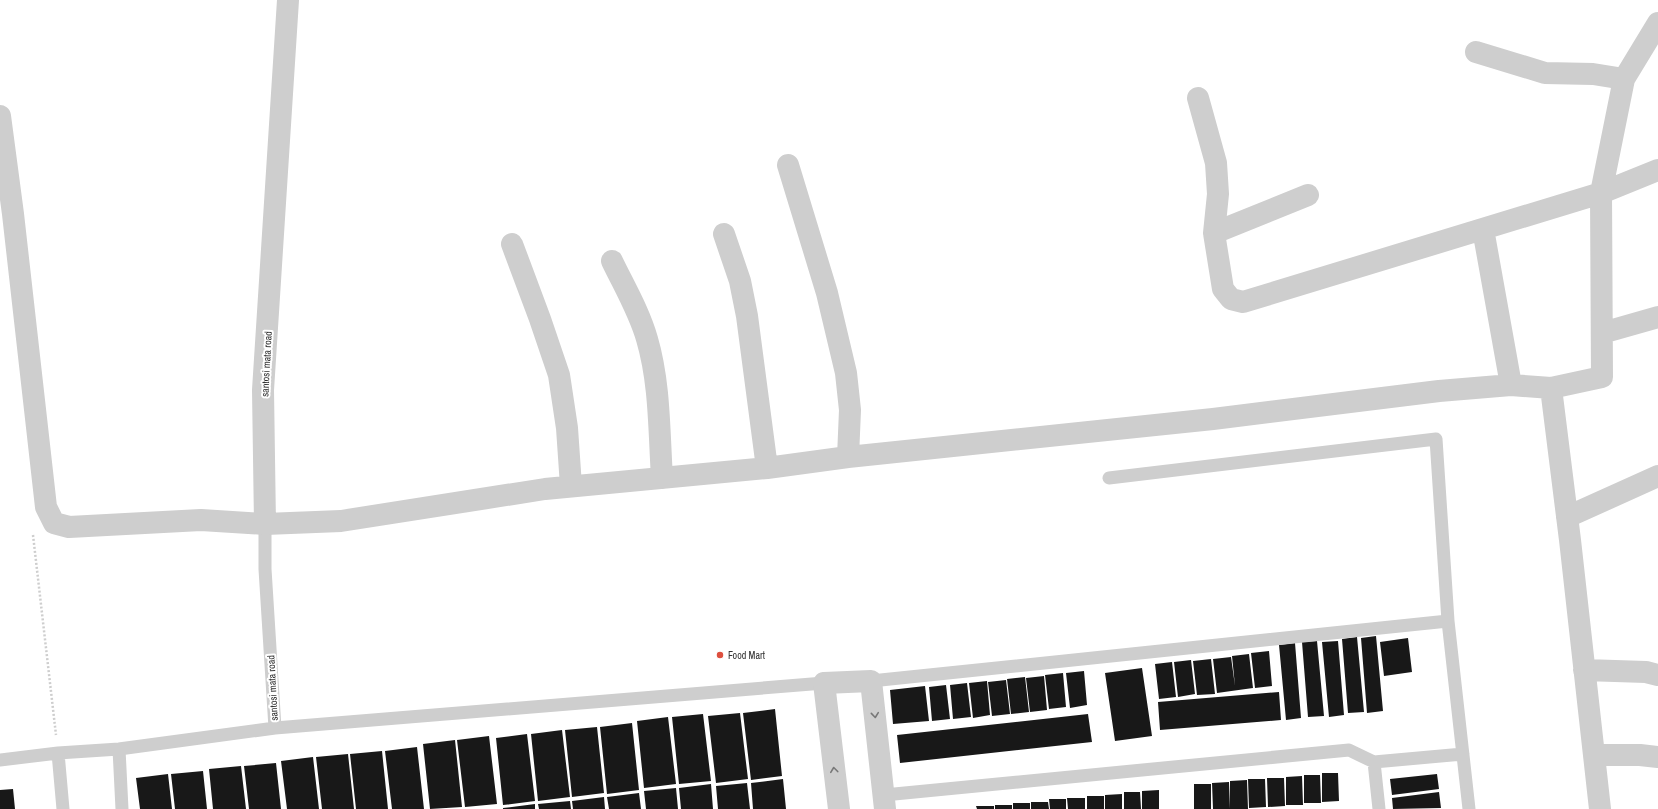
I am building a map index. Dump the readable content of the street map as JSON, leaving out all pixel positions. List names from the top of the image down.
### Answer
{
  "streets": {
    "street": ["santosi mata road"]
  },
  "places": ["Food Mart"]
}
